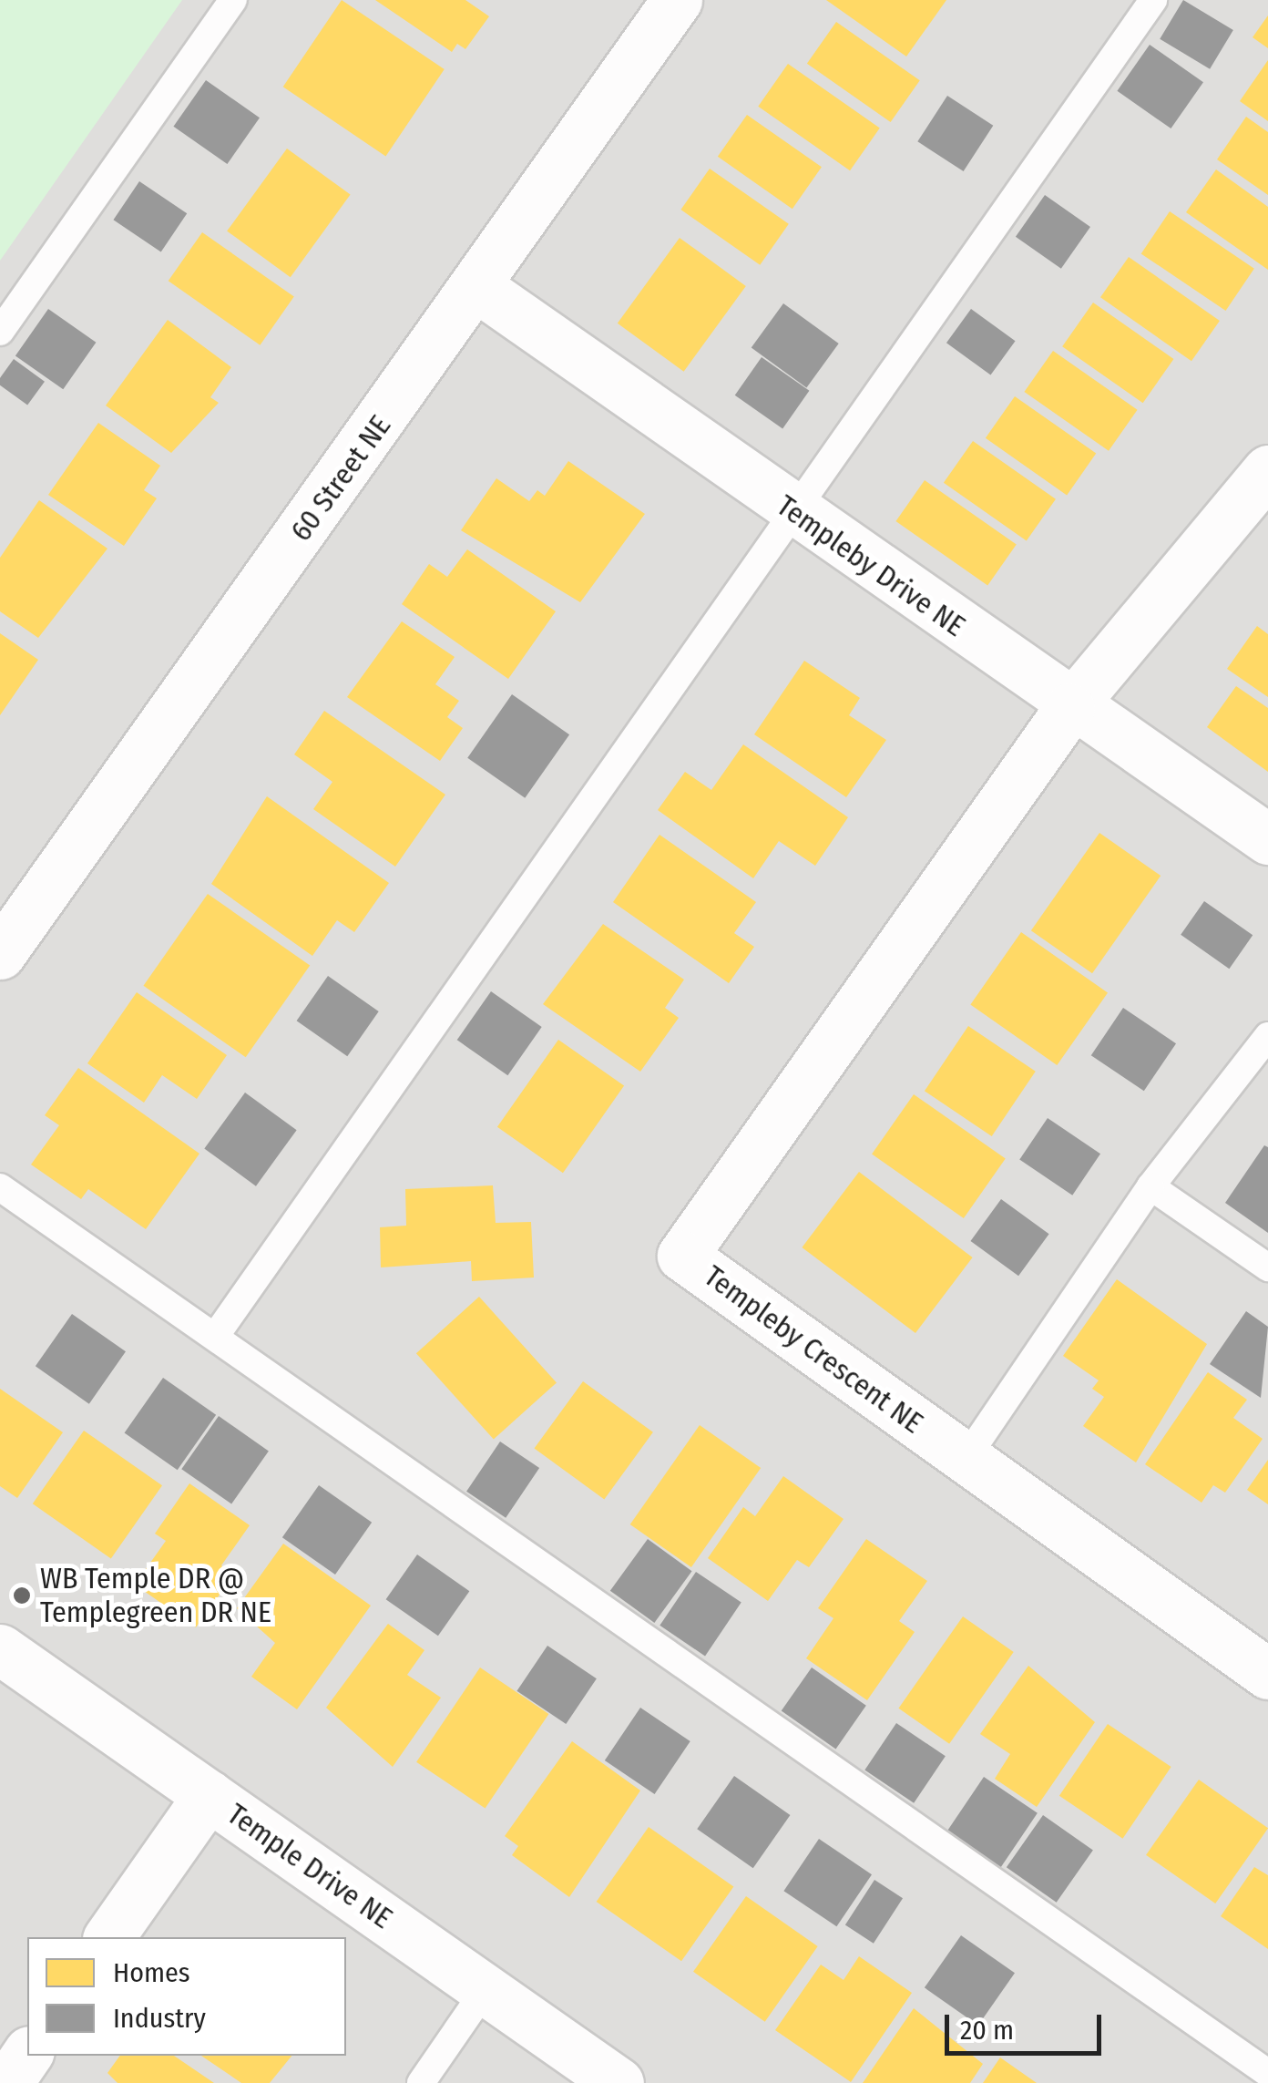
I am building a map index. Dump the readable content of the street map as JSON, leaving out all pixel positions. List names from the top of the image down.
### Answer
{
  "streets": {
    "street": [
      "60 Street NE",
      "Templeby Drive NE",
      "Templeby Crescent NE",
      "Temple Drive NE"
    ]
  },
  "crossings": [
    ["60 Street NE", "Templeby Drive NE"],
    ["Templeby Drive NE", "Templeby Crescent NE"]
  ],
  "places": ["WB Temple DR @ Templegreen DR NE"],
  "legend": ["Homes", "Industry"],
  "scale_bar": "20 m"
}
